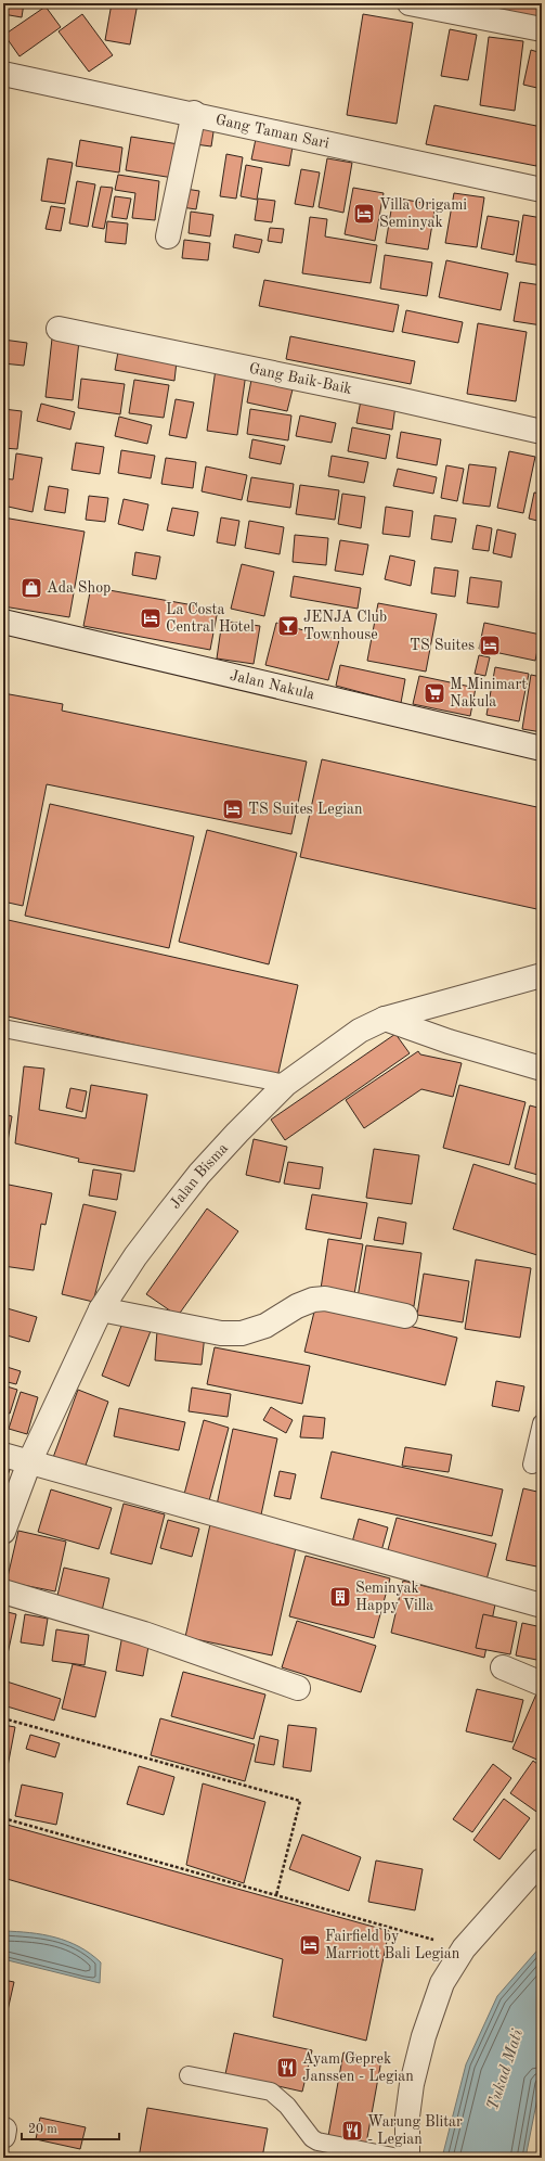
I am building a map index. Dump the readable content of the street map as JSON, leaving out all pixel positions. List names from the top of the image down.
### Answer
{
  "streets": {
    "street": [
      "Gang Taman Sari",
      "Gang Baik-Baik",
      "Jalan Nakula",
      "Jalan Bisma"
    ]
  },
  "water": ["Tukad Mati"],
  "places": {
    "hotel": [
      "Villa Origami Seminyak",
      "La Costa Central Hotel",
      "TS Suites",
      "TS Suites Legian",
      "Fairfield by Marriott Bali Legian"
    ],
    "shop": ["Ada Shop"],
    "bar": ["JENJA Club Townhouse"],
    "supermarket": ["M Minimart Nakula"],
    "building": ["Seminyak Happy Villa"],
    "restaurant": ["Ayam Geprek Janssen - Legian", "Warung Blitar - Legian"]
  },
  "scale_bar": "20 m"
}
